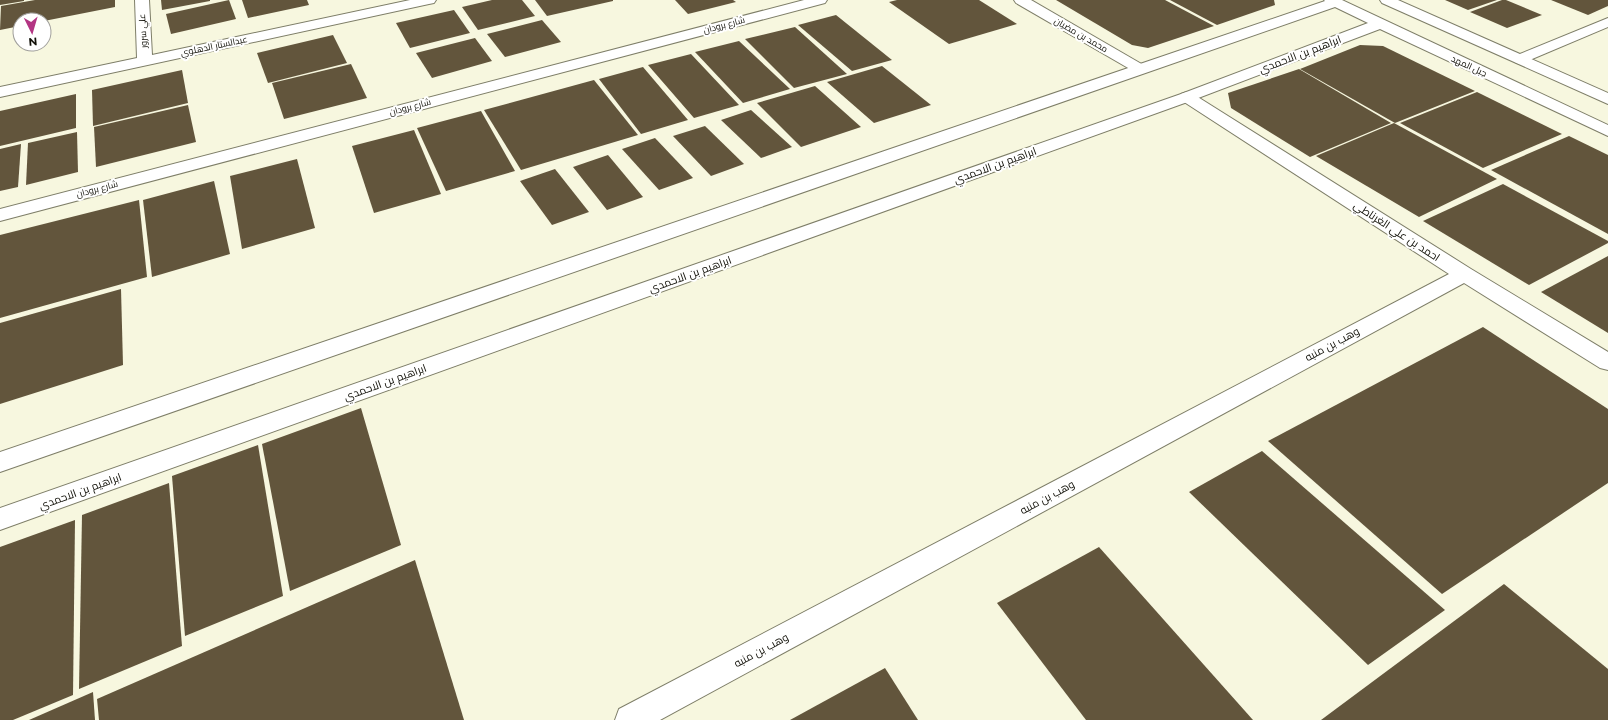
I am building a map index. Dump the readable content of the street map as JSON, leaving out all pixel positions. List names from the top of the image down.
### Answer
{
  "streets": {
    "street": [
      "شارع برودان",
      "علي سرور",
      "محمد بن مضيان",
      "عبدالستار الدهلوي",
      "ابراهيم بن الاحمدي",
      "جبل المهد",
      "احمد بن علي الغرناطي",
      "وهب بن منبه"
    ]
  },
  "crossings": [
    ["علي سرور", "عبدالستار الدهلوي"],
    ["ابراهيم بن الاحمدي", "جبل المهد"],
    ["ابراهيم بن الاحمدي", "احمد بن علي الغرناطي"],
    ["احمد بن علي الغرناطي", "وهب بن منبه"]
  ],
  "north": "bottom"
}
